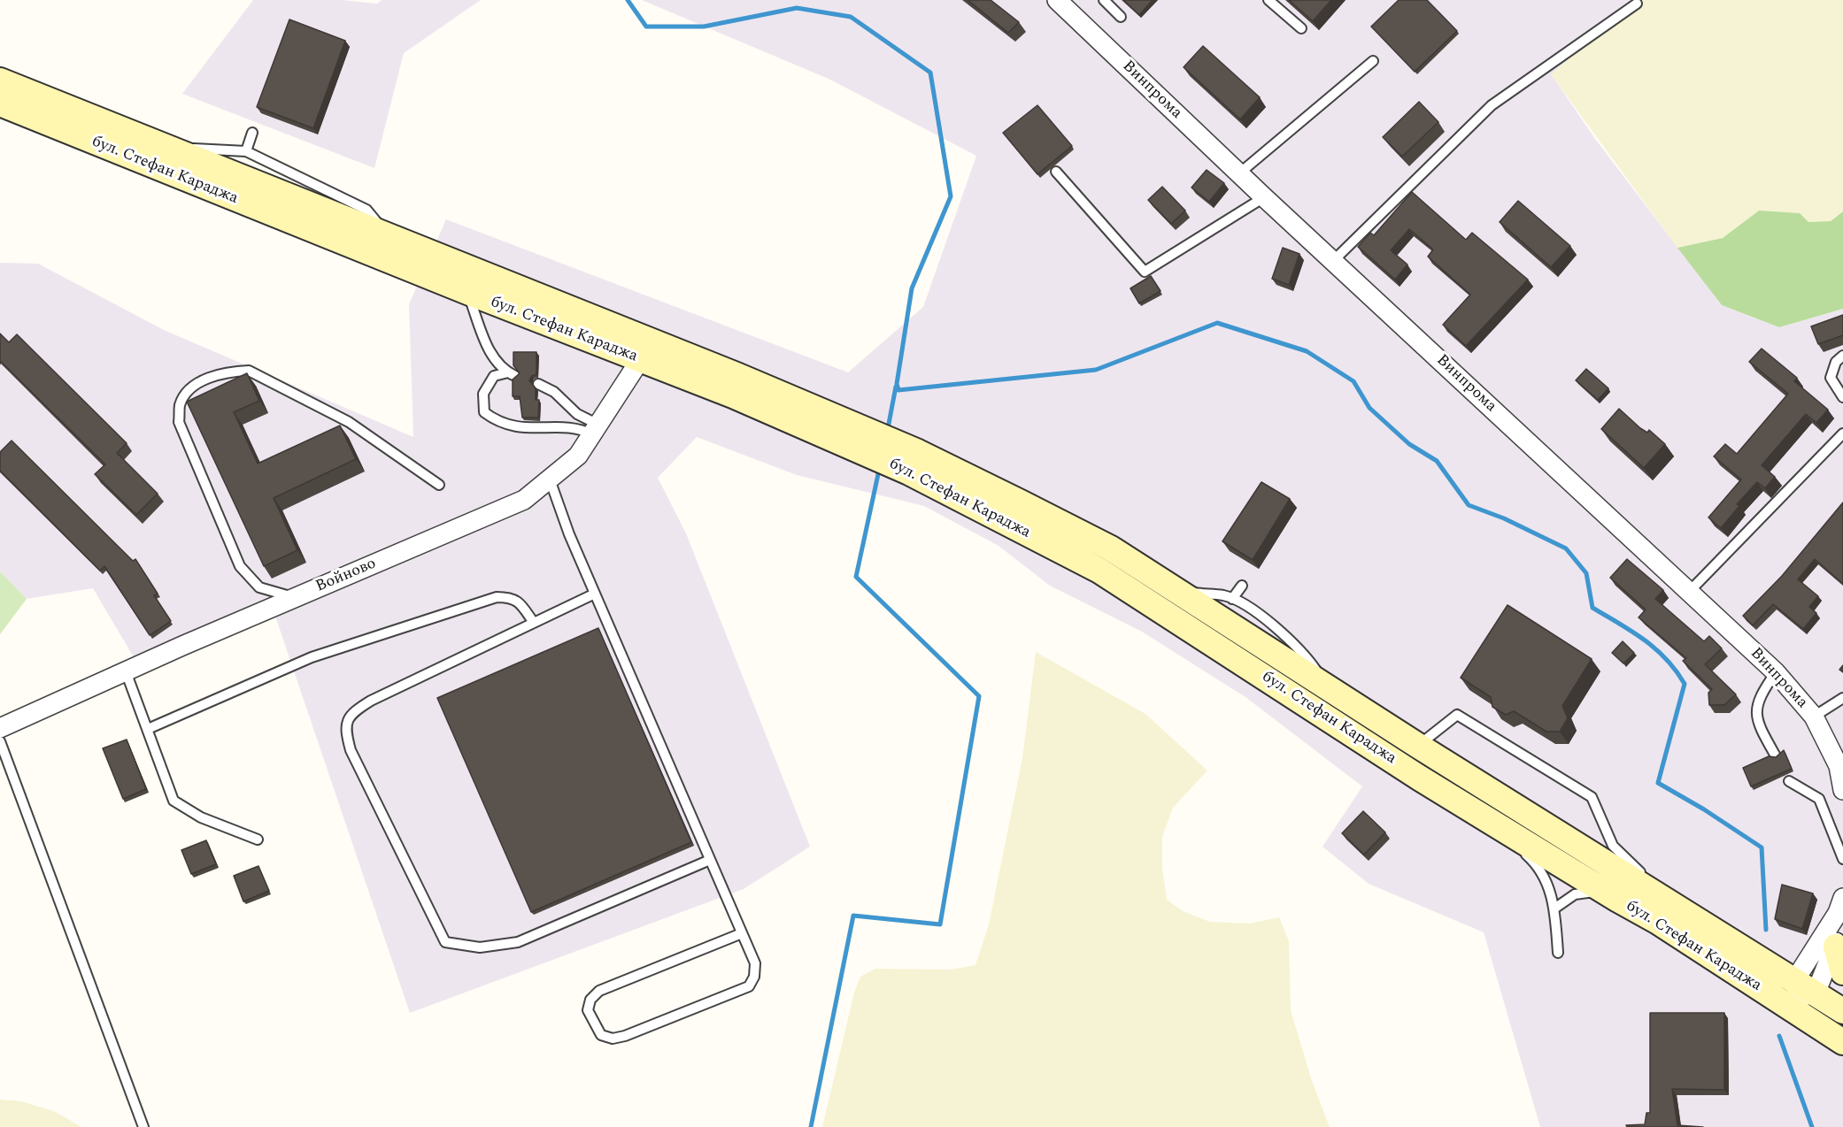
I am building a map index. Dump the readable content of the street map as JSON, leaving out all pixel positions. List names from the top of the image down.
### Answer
{
  "streets": {
    "main road": ["бул. Стефан Караджа"],
    "street": ["Винпрома", "Войново"]
  },
  "crossings": [
    ["бул. Стефан Караджа", "Войново"]
  ]
}
